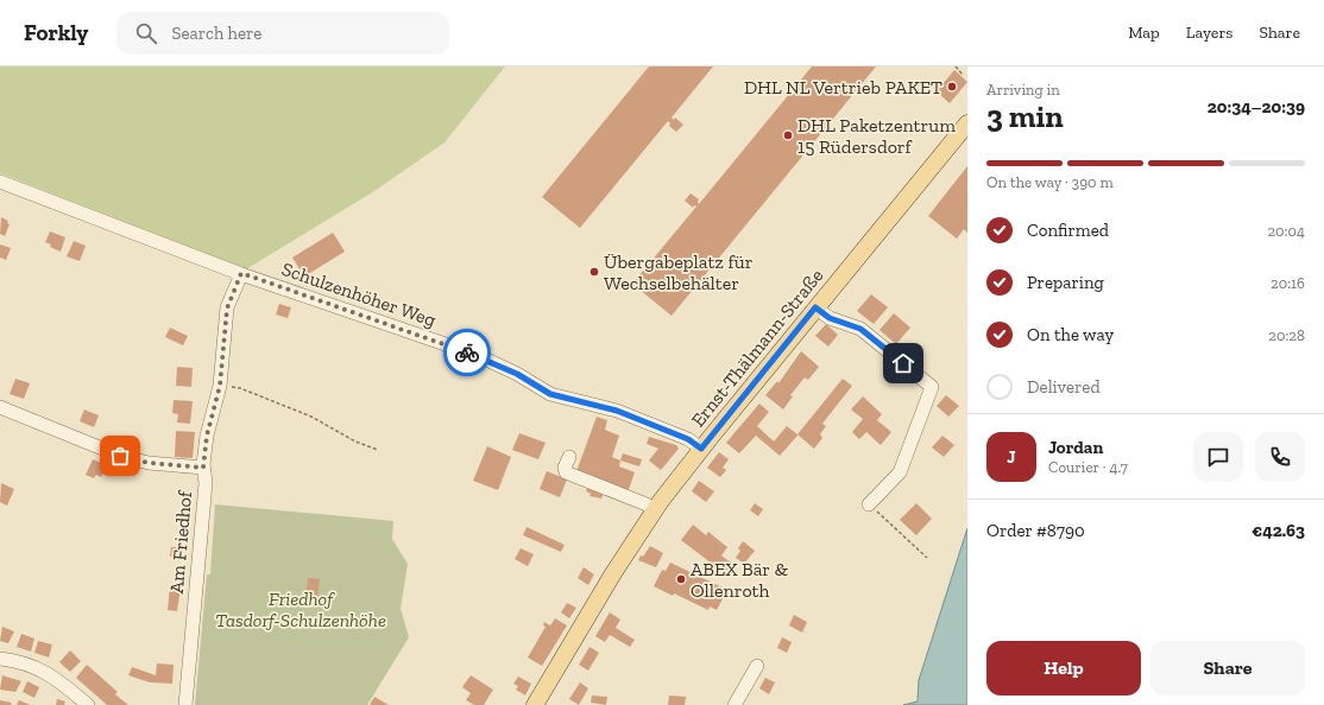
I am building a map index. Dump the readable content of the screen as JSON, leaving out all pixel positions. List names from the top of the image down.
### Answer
{
  "streets": {
    "main road": ["Ernst-Thälmann-Straße"],
    "street": ["Schulzenhöher Weg", "Am Friedhof"]
  },
  "crossings": [
    ["Schulzenhöher Weg", "Ernst-Thälmann-Straße"],
    ["Schulzenhöher Weg", "Am Friedhof"]
  ],
  "parks": ["Friedhof Tasdorf-Schulzenhöhe"],
  "places": [
    "DHL NL Vertrieb PAKET",
    "DHL Paketzentrum 15 Rüdersdorf",
    "Übergabeplatz für Wechselbehälter",
    "ABEX Bär & Ollenroth"
  ],
  "page": {
    "header": "Forkly",
    "search": "Search here",
    "nav": ["Map", "Layers", "Share"],
    "heading": ["3 min", "Arriving in", "20:34–20:39"],
    "panel": [
      "Jordan",
      "Courier · 4.7",
      "Order #8790",
      "€42.63"
    ],
    "bar": "On the way · 390 m",
    "list": [
      ["Confirmed", "20:04"],
      ["Preparing", "20:16"],
      ["On the way", "20:28"],
      "Delivered"
    ],
    "round": "J",
    "buttons": ["Help", "Share"]
  }
}
